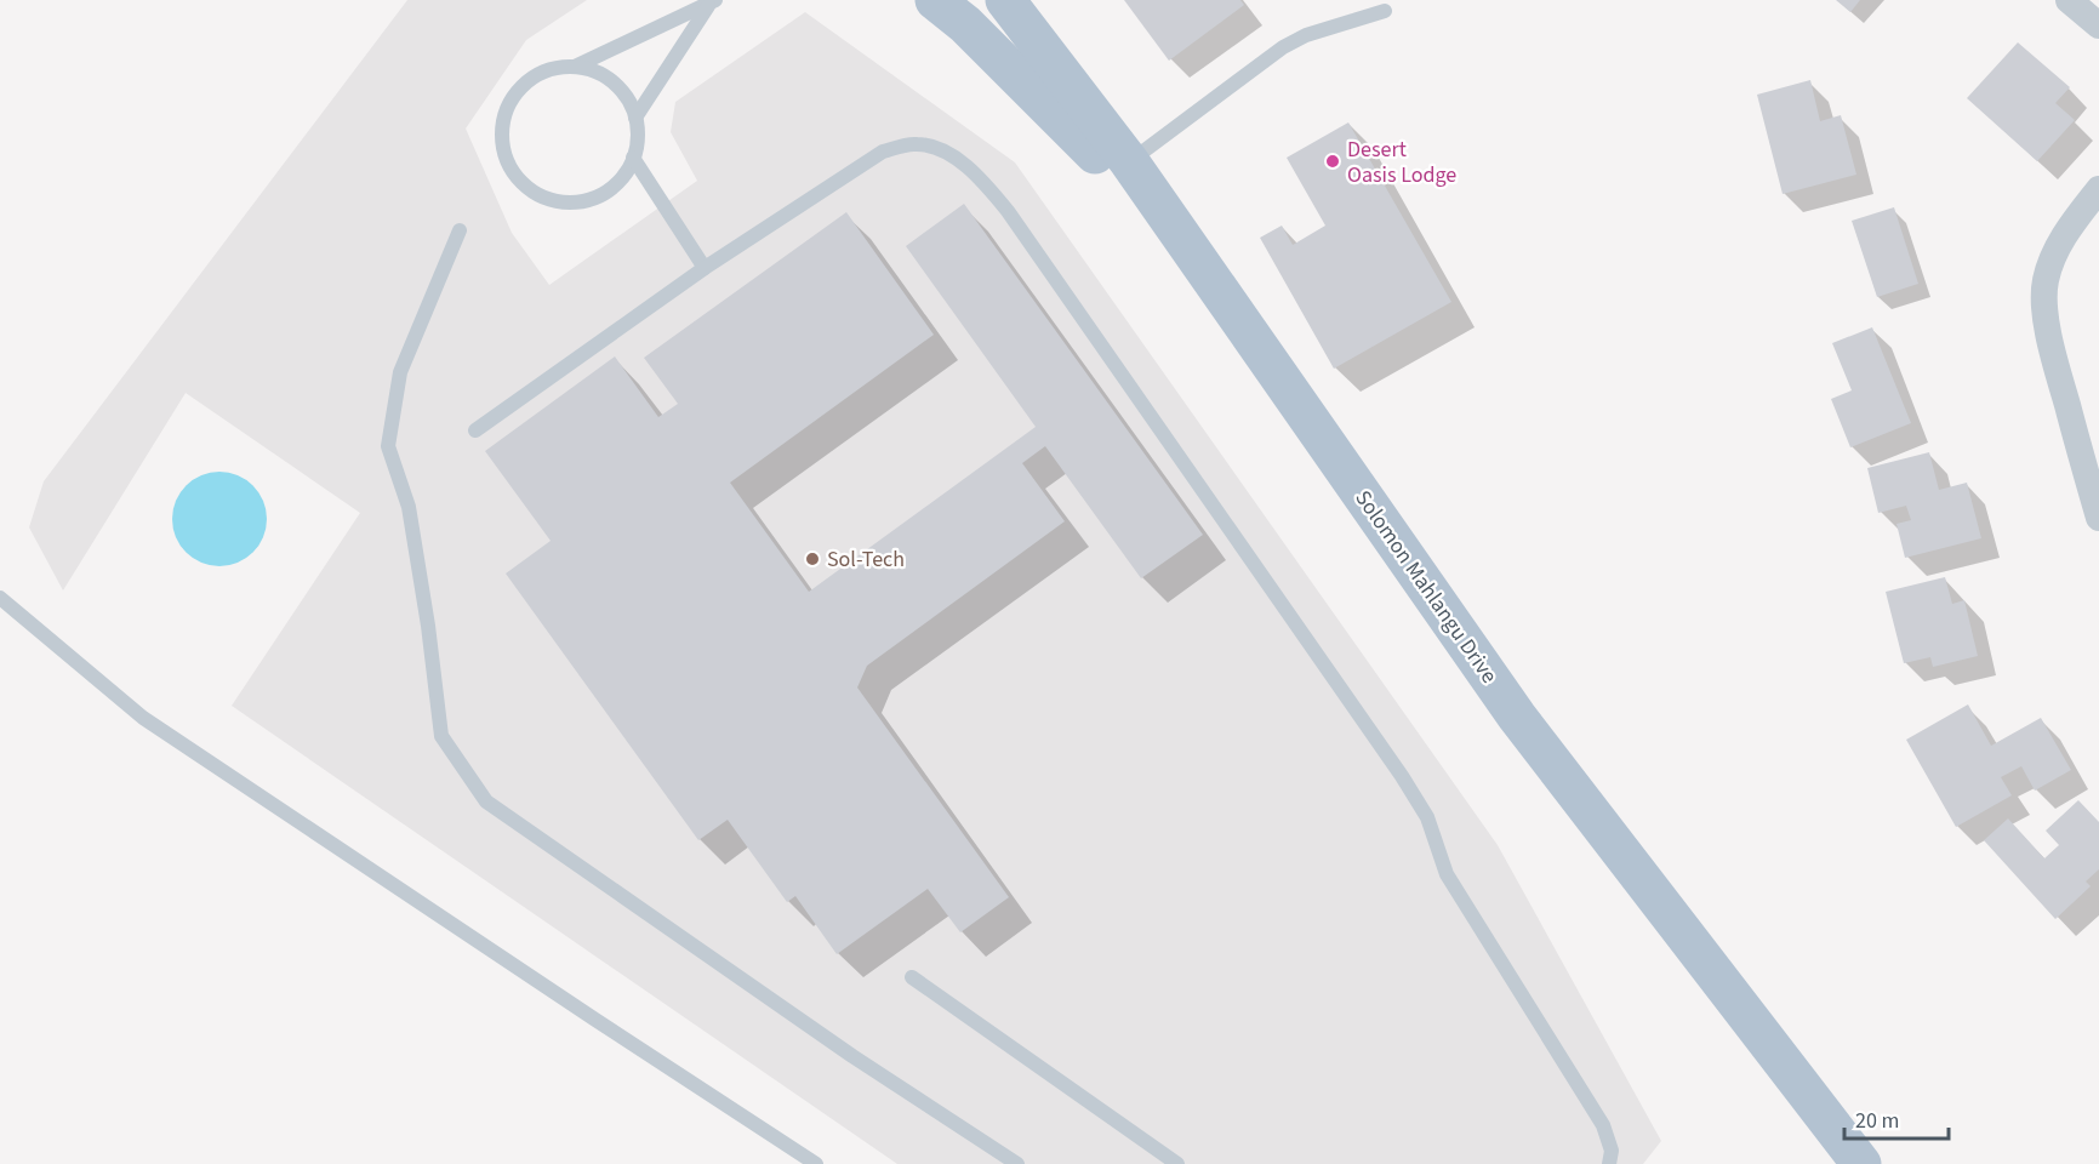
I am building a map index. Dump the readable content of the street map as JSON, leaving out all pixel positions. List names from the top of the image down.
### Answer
{
  "streets": {
    "main road": ["Solomon Mahlangu Drive"]
  },
  "places": ["Desert Oasis Lodge", "Sol-Tech"],
  "scale_bar": "20 m"
}
